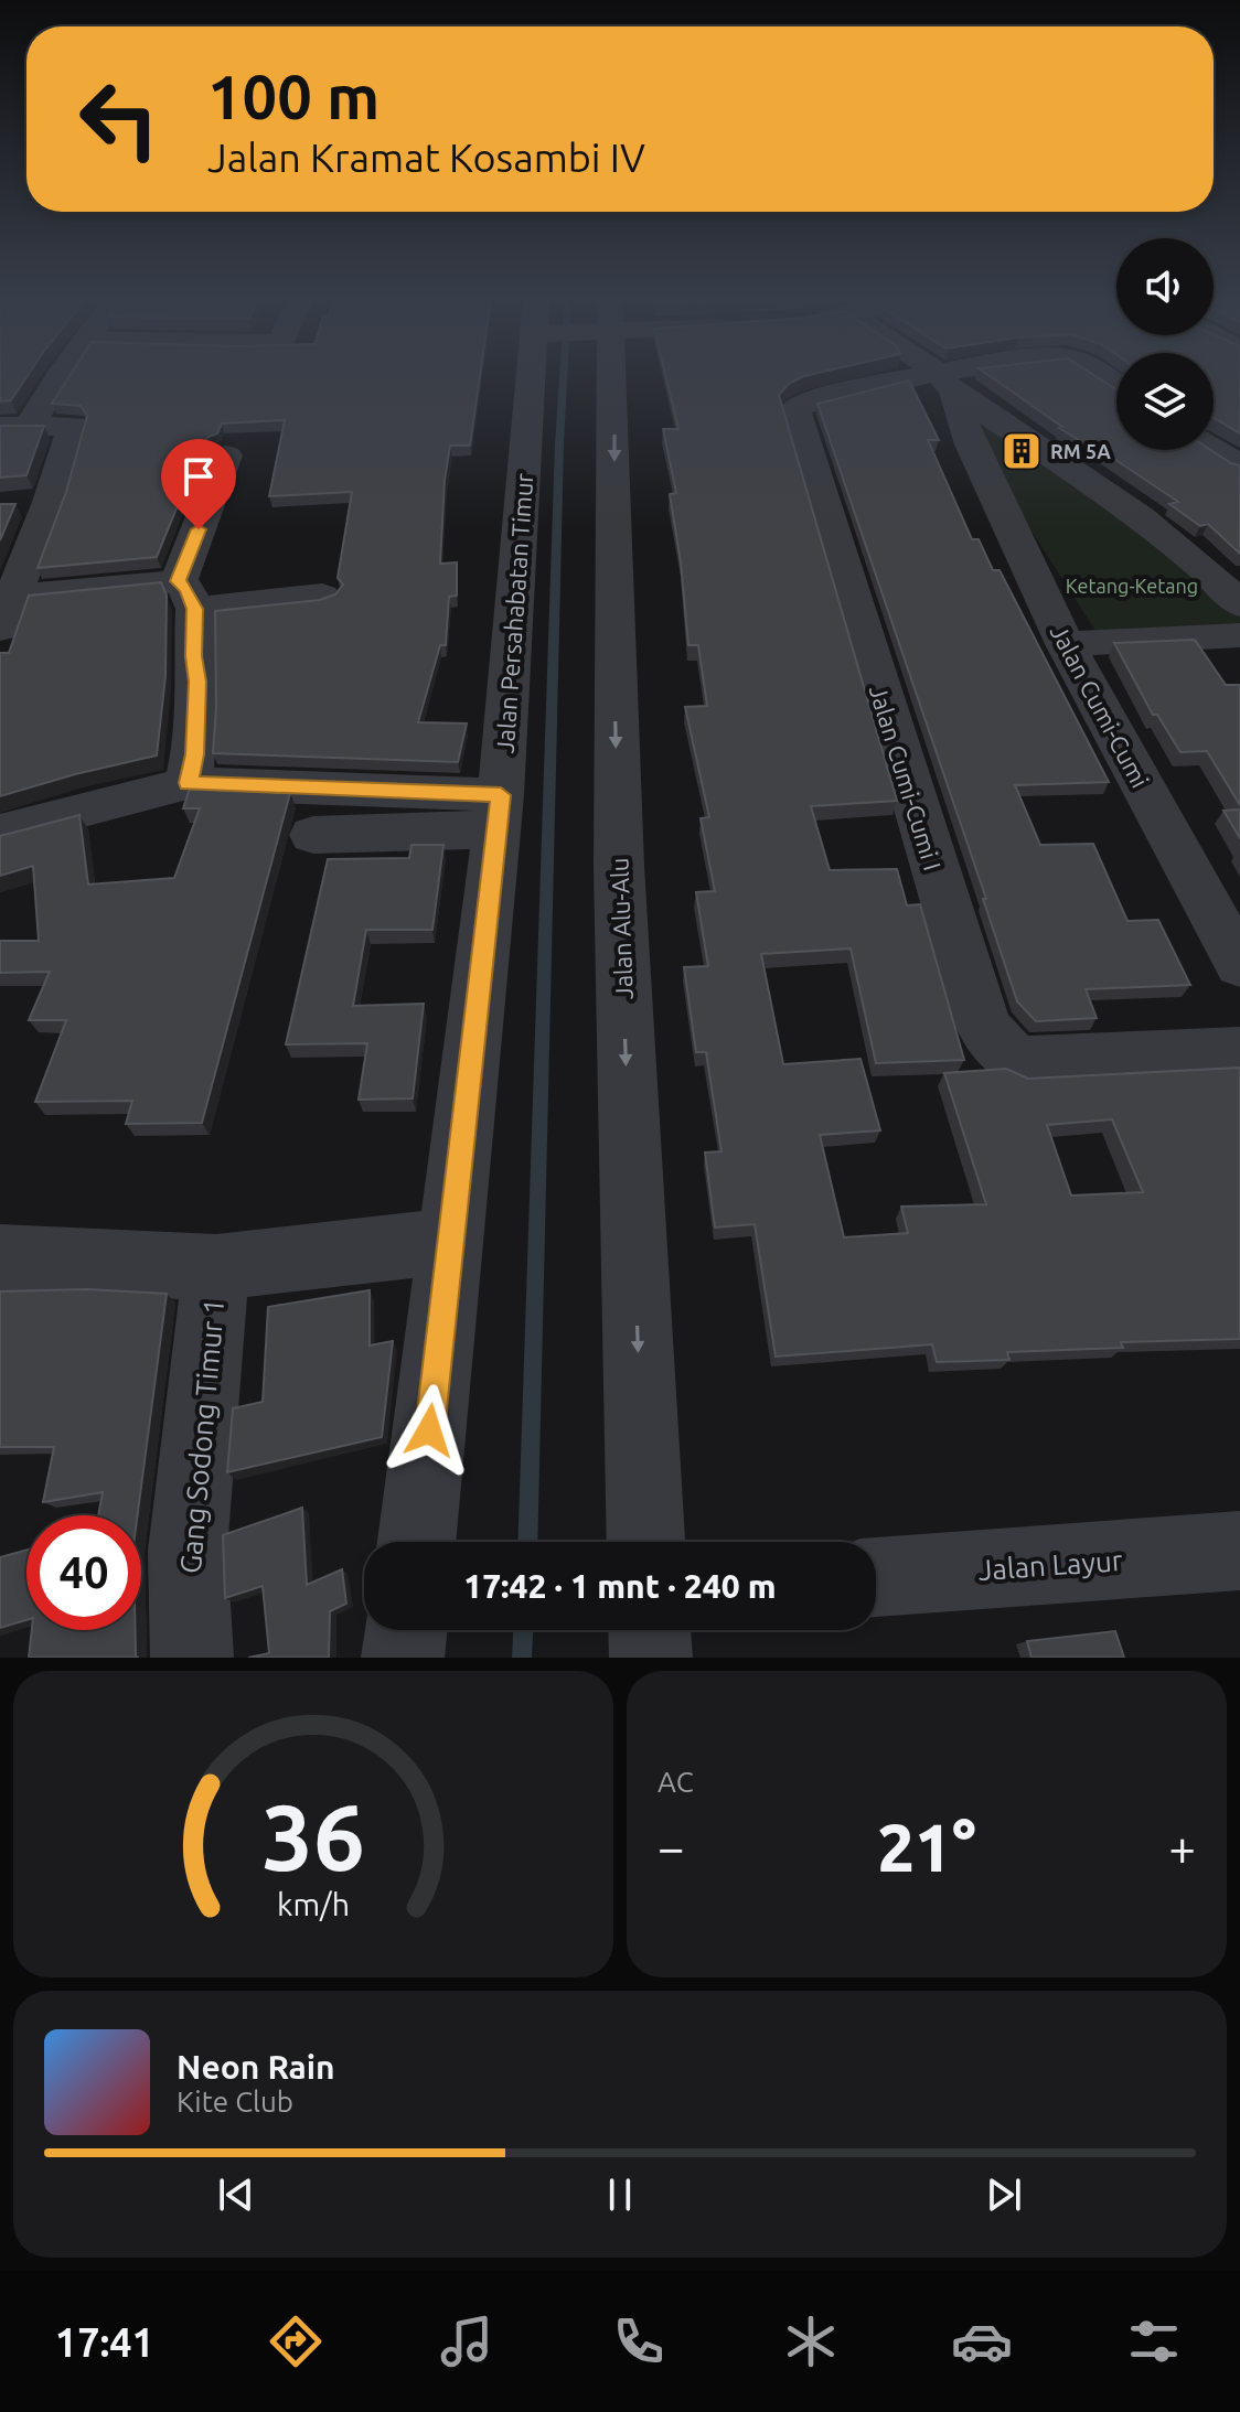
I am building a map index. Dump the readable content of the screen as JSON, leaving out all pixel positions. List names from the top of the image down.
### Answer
{
  "streets": {
    "street": [
      "Jalan Persahabatan Timur",
      "Jalan Cumi-Cumi",
      "Jalan Cumi-Cumi I",
      "Jalan Alu-Alu",
      "Gang Sodong Timur 1",
      "Jalan Layur"
    ]
  },
  "crossings": [
    ["Jalan Cumi-Cumi", "Jalan Cumi-Cumi I"]
  ],
  "one_way": ["Jalan Alu-Alu"],
  "parks": ["Ketang-Ketang"],
  "places": {
    "building": ["RM 5A"]
  },
  "page": {
    "turn": ["100 m", "Jalan Kramat Kosambi IV"],
    "limit": "40",
    "trip": "17:42 · 1 mnt · 240 m",
    "tile": "AC",
    "heat": ["−", "21°", "+"],
    "song": ["Neon Rain", "Kite Club"],
    "tabs": "17:41",
    "gauge": ["36", "km/h"]
  }
}
